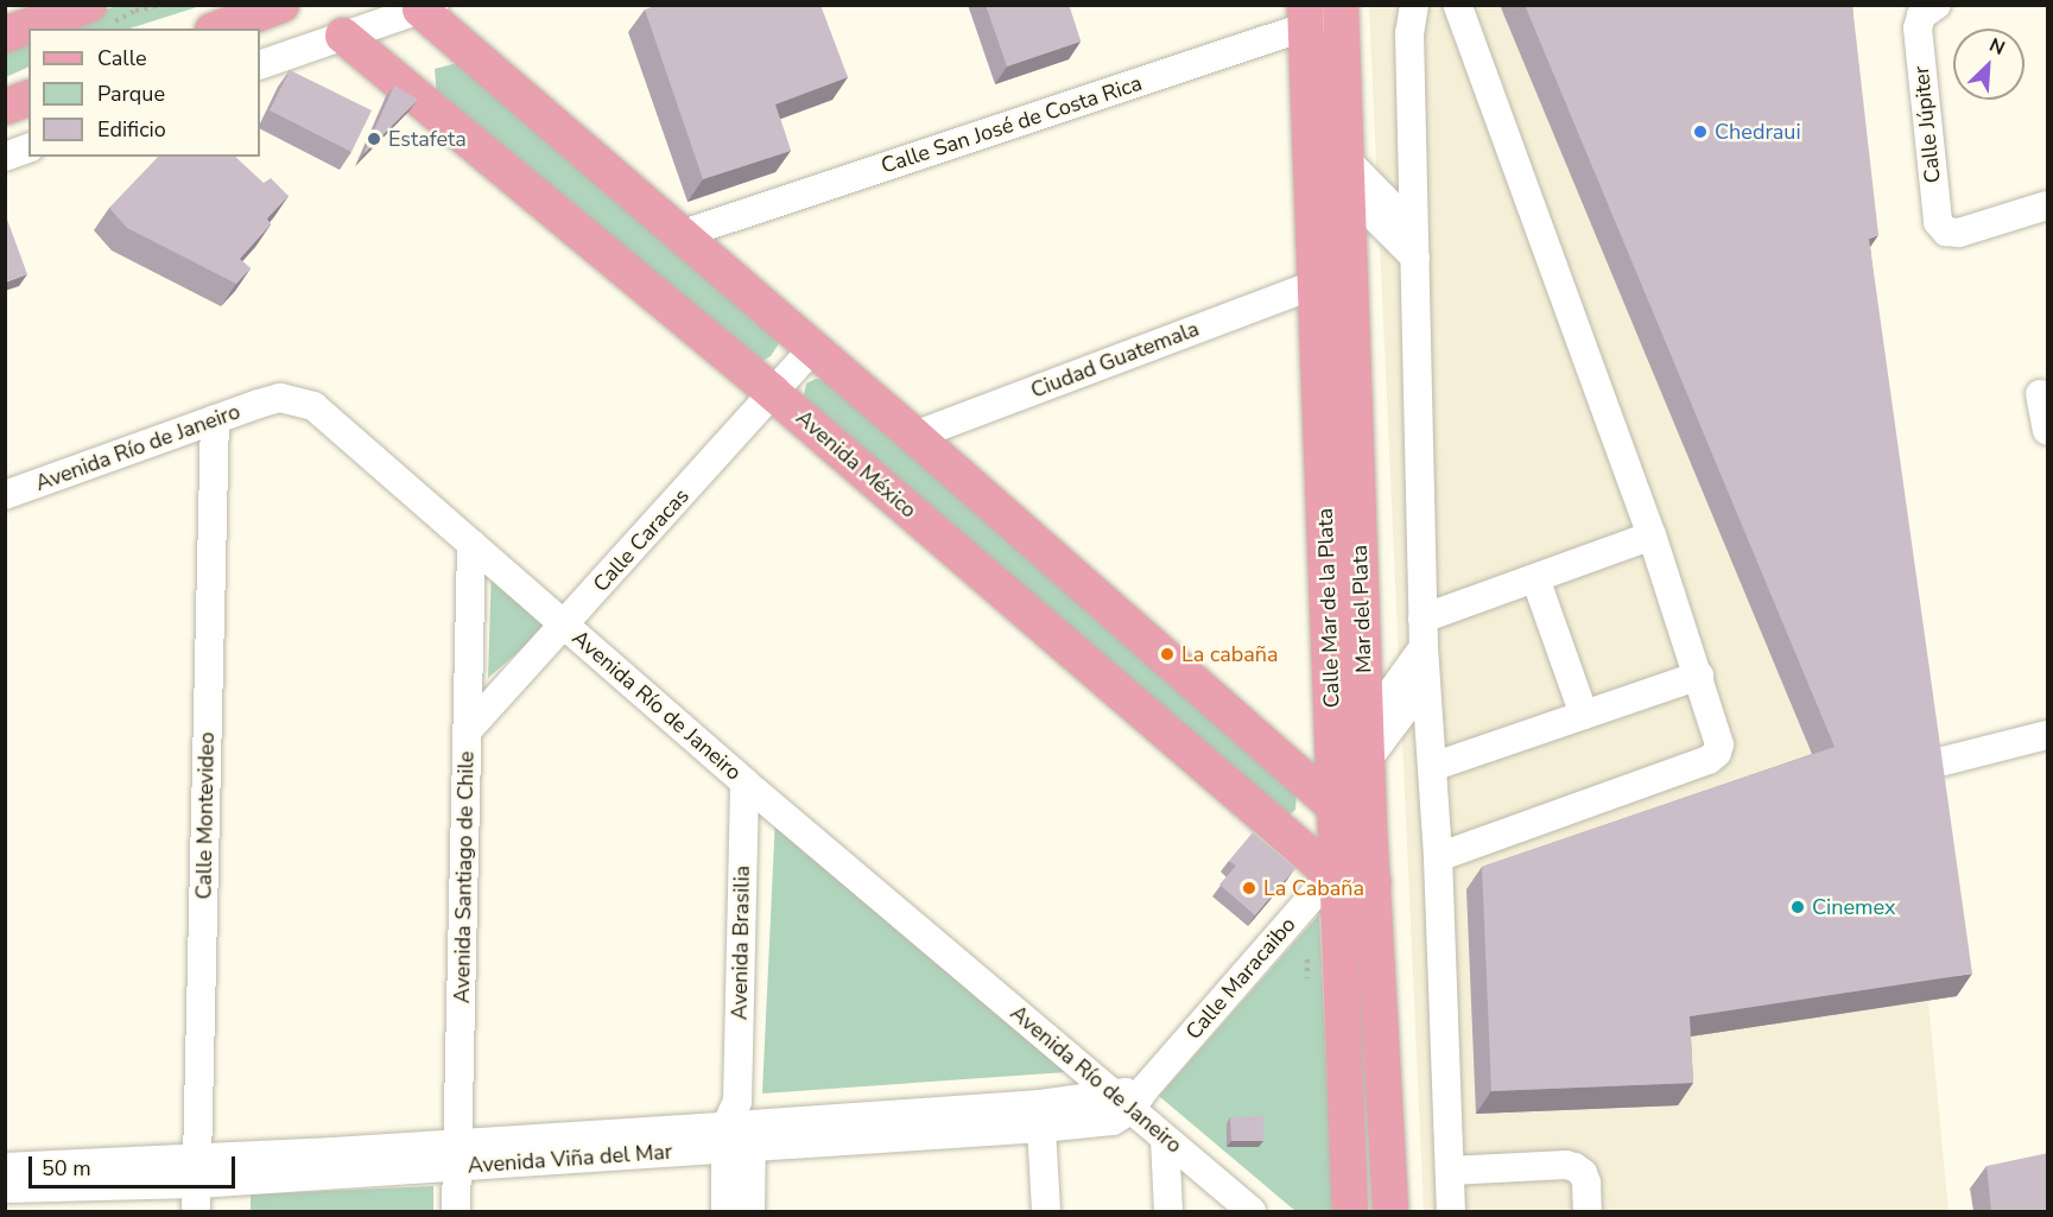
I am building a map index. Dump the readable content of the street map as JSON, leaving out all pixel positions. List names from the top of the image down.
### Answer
{
  "streets": {
    "main road": ["Avenida México", "Calle Mar de la Plata", "Mar del Plata"],
    "street": [
      "Calle San José de Costa Rica",
      "Calle Júpiter",
      "Ciudad Guatemala",
      "Avenida Río de Janeiro",
      "Calle Caracas",
      "Calle Montevideo",
      "Avenida Santiago de Chile",
      "Avenida Brasilia",
      "Calle Maracaibo",
      "Avenida Viña del Mar"
    ]
  },
  "crossings": [
    ["Calle San José de Costa Rica", "Calle Mar de la Plata"],
    ["Calle San José de Costa Rica", "Mar del Plata"],
    ["Ciudad Guatemala", "Calle Mar de la Plata"],
    ["Avenida Río de Janeiro", "Calle Caracas"],
    ["Avenida Río de Janeiro", "Calle Montevideo"],
    ["Avenida Río de Janeiro", "Avenida Santiago de Chile"],
    ["Avenida Río de Janeiro", "Avenida Brasilia"],
    ["Avenida Río de Janeiro", "Calle Maracaibo"],
    ["Avenida Río de Janeiro", "Avenida Viña del Mar"],
    ["Avenida México", "Calle Caracas"],
    ["Avenida México", "Calle Mar de la Plata"],
    ["Avenida México", "Mar del Plata"],
    ["Avenida México", "Calle Maracaibo"],
    ["Calle Caracas", "Avenida Santiago de Chile"],
    ["Calle Mar de la Plata", "Mar del Plata"],
    ["Calle Mar de la Plata", "Calle Maracaibo"],
    ["Mar del Plata", "Calle Maracaibo"],
    ["Calle Montevideo", "Avenida Viña del Mar"],
    ["Avenida Santiago de Chile", "Avenida Viña del Mar"],
    ["Avenida Brasilia", "Avenida Viña del Mar"],
    ["Calle Maracaibo", "Avenida Viña del Mar"]
  ],
  "places": [
    "Chedraui",
    "Estafeta",
    "La cabaña",
    "La Cabaña",
    "Cinemex"
  ],
  "legend": ["Calle", "Parque", "Edificio"],
  "scale_bar": "50 m",
  "north": "top right"
}
